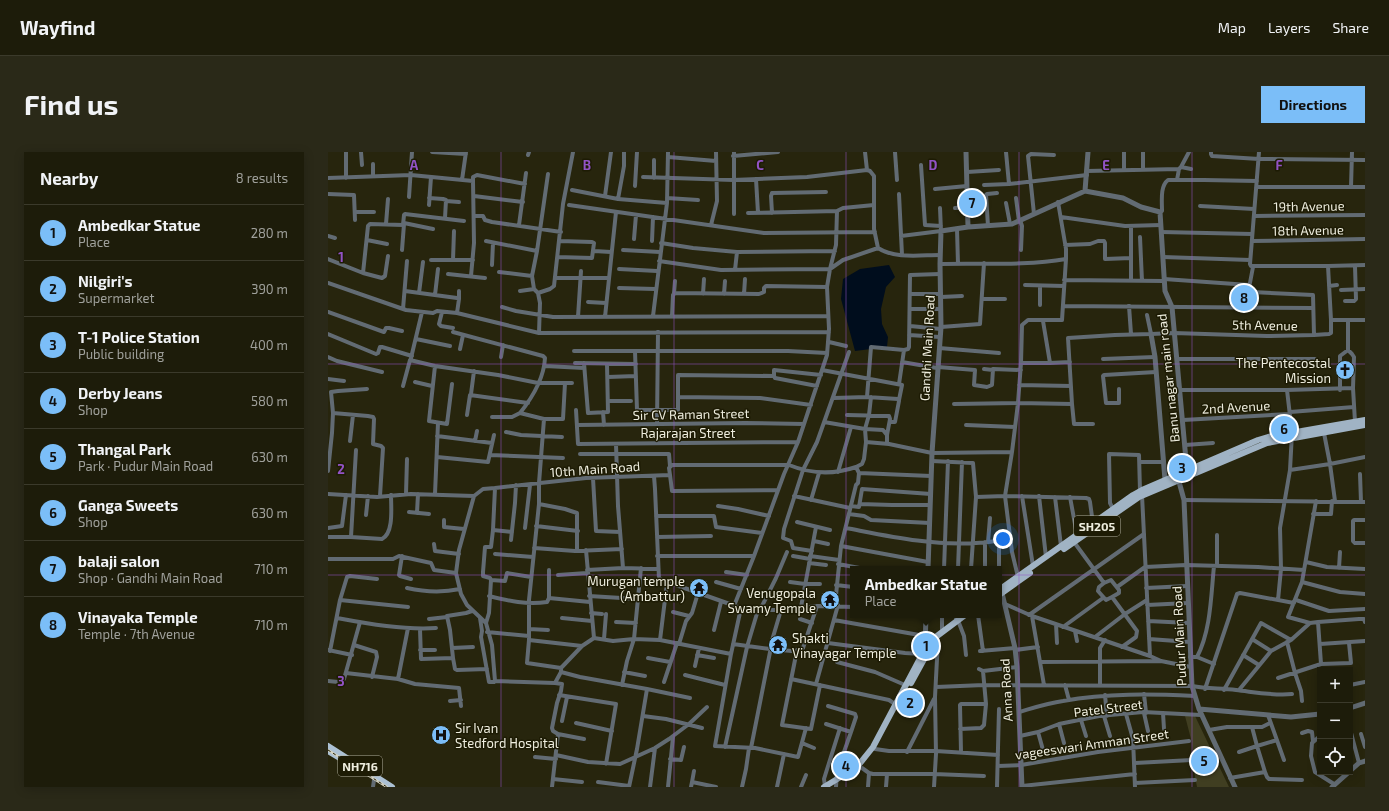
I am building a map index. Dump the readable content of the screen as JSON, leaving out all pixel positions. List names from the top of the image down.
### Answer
{
  "streets": {
    "highway": ["NH716"],
    "main road": ["SH205"],
    "street": [
      "19th Avenue",
      "18th Avenue",
      "5th Avenue",
      "Gandhi Main Road",
      "Banu nagar main road",
      "2nd Avenue",
      "Sir CV Raman Street",
      "Rajarajan Street",
      "10th Main Road",
      "Pudur Main Road",
      "Anna Road",
      "Patel Street",
      "vageeswari Amman Street"
    ]
  },
  "crossings": [
    ["5th Avenue", "Banu nagar main road"],
    ["Banu nagar main road", "2nd Avenue"],
    ["Sir CV Raman Street", "Rajarajan Street"],
    ["Pudur Main Road", "Patel Street"],
    ["Anna Road", "Patel Street"],
    ["Anna Road", "vageeswari Amman Street"]
  ],
  "places": {
    "church": ["The Pentecostal Mission"],
    "temple": ["Murugan temple (Ambattur)", "Venugopala Swamy Temple", "Shakti Vinayagar Temple"],
    "hospital": ["Sir Ivan Stedford Hospital"]
  },
  "page": {
    "header": "Wayfind",
    "nav": ["Map", "Layers", "Share"],
    "buttons": "Directions",
    "title": "Find us",
    "heading": ["Nearby", "8 results"],
    "pins": [
      "7",
      "8",
      "6",
      "3",
      "1",
      "2",
      "5",
      "4"
    ],
    "list": [
      {
        "mark": "1",
        "name": "Ambedkar Statue",
        "note": "Place",
        "value": "280 m"
      },
      {
        "mark": "2",
        "name": "Nilgiri's",
        "note": "Supermarket",
        "value": "390 m"
      },
      {
        "mark": "3",
        "name": "T-1 Police Station",
        "note": "Public building",
        "value": "400 m"
      },
      {
        "mark": "4",
        "name": "Derby Jeans",
        "note": "Shop",
        "value": "580 m"
      },
      {
        "mark": "5",
        "name": "Thangal Park",
        "note": "Park · Pudur Main Road",
        "value": "630 m"
      },
      {
        "mark": "6",
        "name": "Ganga Sweets",
        "note": "Shop",
        "value": "630 m"
      },
      {
        "mark": "7",
        "name": "balaji salon",
        "note": "Shop · Gandhi Main Road",
        "value": "710 m"
      },
      {
        "mark": "8",
        "name": "Vinayaka Temple",
        "note": "Temple · 7th Avenue",
        "value": "710 m"
      }
    ],
    "popup": ["Ambedkar Statue", "Place"],
    "map_buttons": ["+", "−"]
  },
  "grid": {
    "columns": [
      "A",
      "B",
      "C",
      "D",
      "E",
      "F"
    ],
    "rows": ["1", "2", "3"]
  }
}
